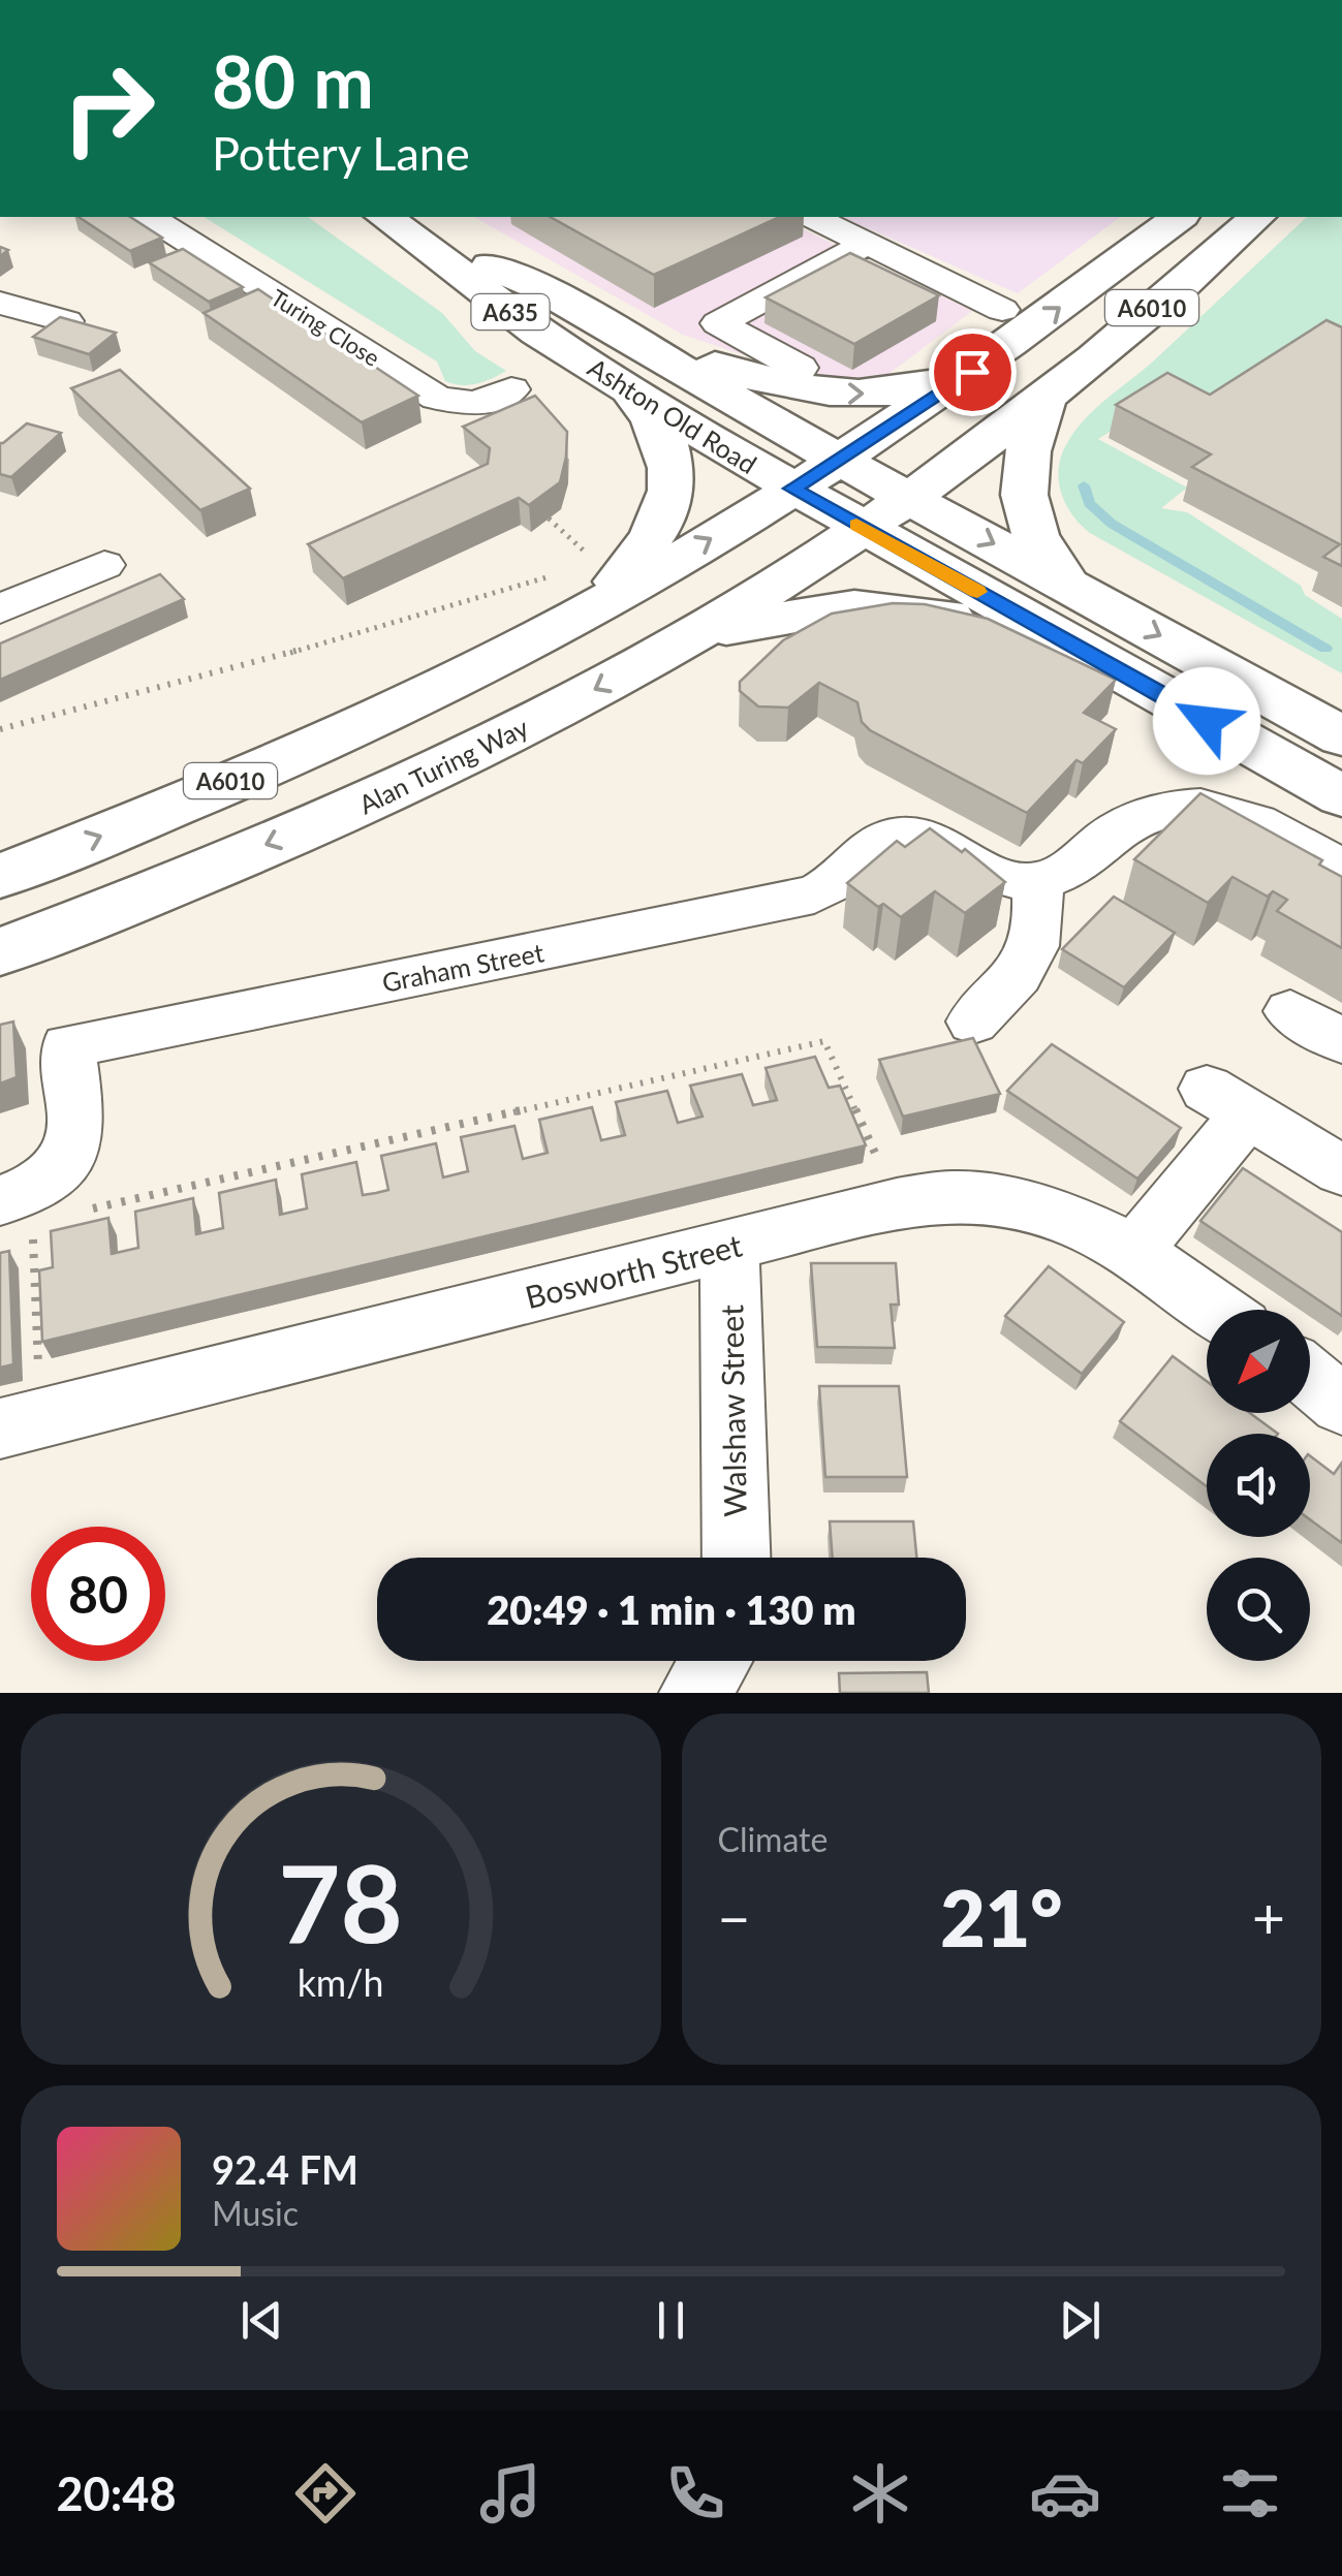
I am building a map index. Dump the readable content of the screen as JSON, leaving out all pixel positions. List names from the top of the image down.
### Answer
{
  "streets": {
    "highway": [
      "A6010",
      "A635",
      "Ashton Old Road",
      "Alan Turing Way"
    ],
    "street": [
      "Turing Close",
      "Graham Street",
      "Bosworth Street",
      "Walshaw Street"
    ]
  },
  "crossings": [
    ["A6010", "Ashton Old Road"],
    ["A6010", "Alan Turing Way"],
    ["Ashton Old Road", "Alan Turing Way"],
    ["Bosworth Street", "Walshaw Street"]
  ],
  "north": "bottom left",
  "page": {
    "turn": ["80 m", "Pottery Lane"],
    "limit": "80",
    "trip": "20:49 · 1 min · 130 m",
    "tile": "Climate",
    "heat": ["−", "21°", "+"],
    "song": ["92.4 FM", "Music"],
    "tabs": "20:48",
    "gauge": ["78", "km/h"]
  }
}
